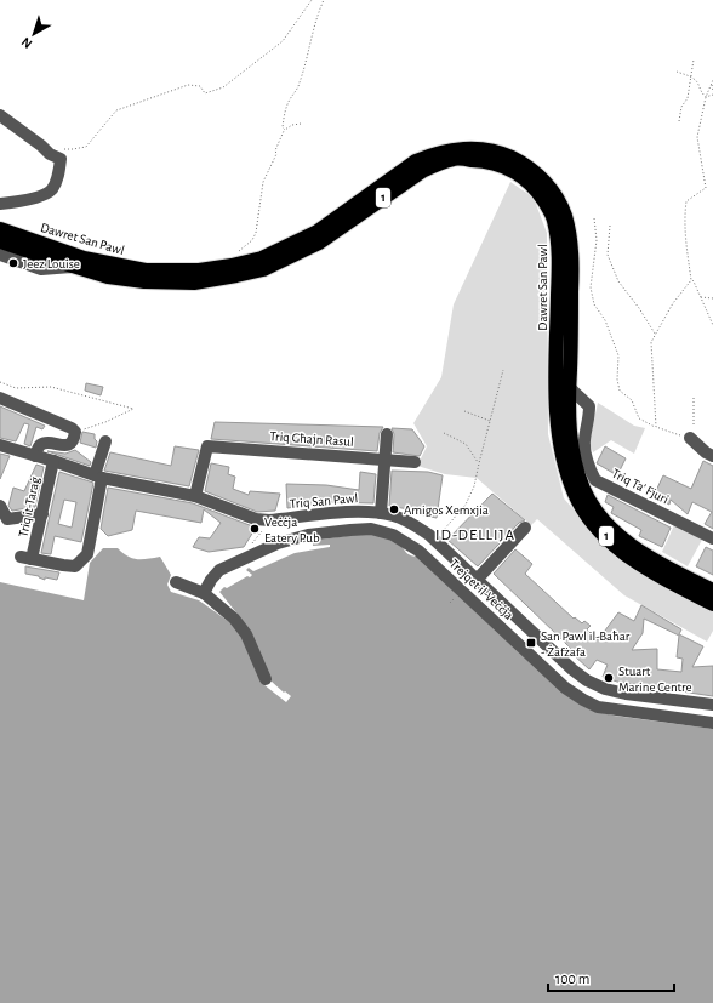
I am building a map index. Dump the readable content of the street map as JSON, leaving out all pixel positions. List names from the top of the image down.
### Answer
{
  "streets": {
    "highway": ["1", "Dawret San Pawl"],
    "street": [
      "Triq Għajn Rasul",
      "Triq Ta' Fjuri",
      "Triq San Pawl",
      "Triq it-Taraġ",
      "Trejqet il-Veċċja"
    ]
  },
  "crossings": [
    ["Triq Għajn Rasul", "Triq San Pawl"],
    ["Triq San Pawl", "Triq it-Taraġ"]
  ],
  "districts": ["ID-DELLIJA"],
  "places": {
    "other": [
      "Jeez Louise",
      "Amigos Xemxjia",
      "Veċċja Eatery Pub",
      "Stuart Marine Centre"
    ],
    "transit": ["San Pawl il-Baħar - Żafżafa"]
  },
  "scale_bar": "100 m",
  "north": "bottom left"
}
